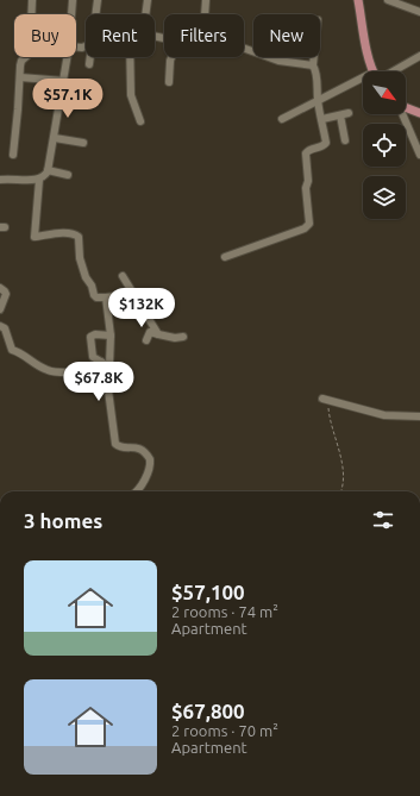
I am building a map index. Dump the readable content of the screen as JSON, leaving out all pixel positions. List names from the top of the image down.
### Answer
{
  "north": "bottom right",
  "page": {
    "chip": [
      "Buy",
      "Rent",
      "Filters",
      "New"
    ],
    "price": ["$57.1K", "$132K", "$67.8K"],
    "heading": "3 homes",
    "list": [
      {
        "name": "$57,100",
        "note": "2 rooms · 74 m² · Apartment"
      },
      {
        "name": "$67,800",
        "note": "2 rooms · 70 m² · Apartment"
      }
    ]
  }
}
